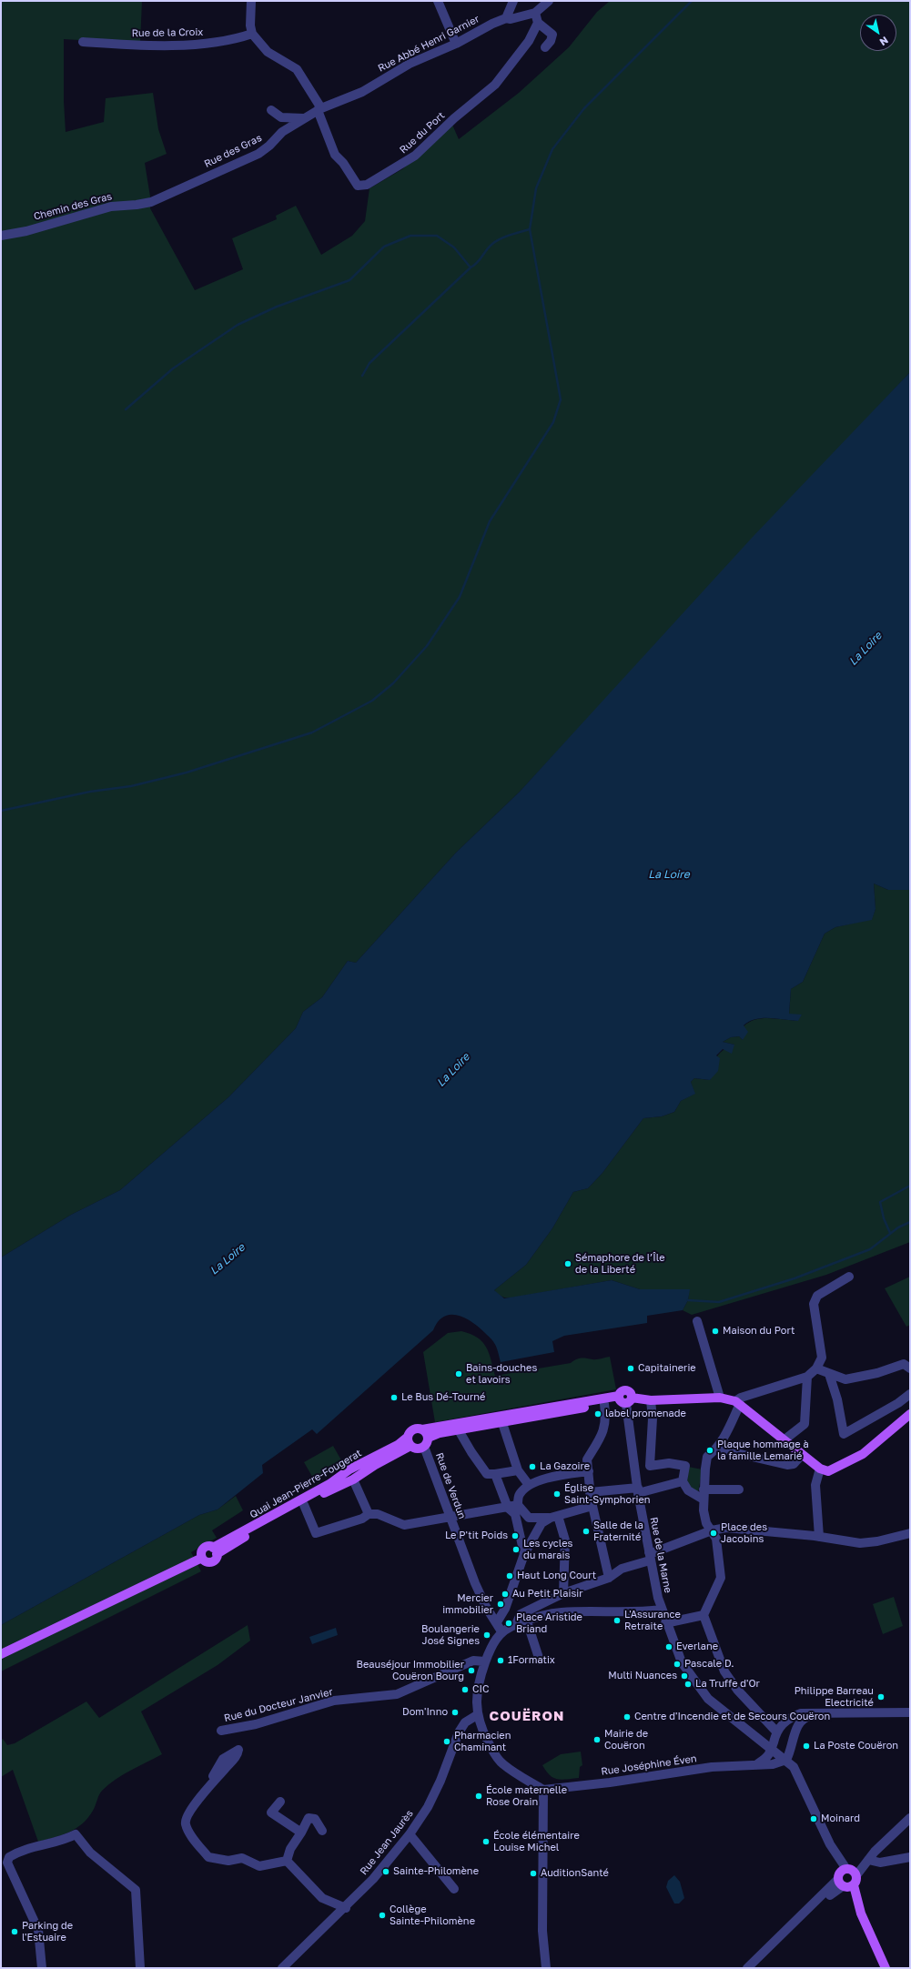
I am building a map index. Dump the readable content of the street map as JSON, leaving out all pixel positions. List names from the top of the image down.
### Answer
{
  "streets": {
    "main road": ["Quai Jean-Pierre-Fougerat"],
    "street": [
      "Rue de la Croix",
      "Rue Abbé Henri Garnier",
      "Rue du Port",
      "Rue des Gras",
      "Chemin des Gras",
      "Rue de Verdun",
      "Rue de la Marne",
      "Rue du Docteur Janvier",
      "Rue Joséphine Éven",
      "Rue Jean Jaurès"
    ]
  },
  "crossings": [
    ["Rue Abbé Henri Garnier", "Rue du Port"],
    ["Rue Abbé Henri Garnier", "Rue des Gras"],
    ["Rue du Port", "Rue des Gras"],
    ["Rue des Gras", "Chemin des Gras"],
    ["Quai Jean-Pierre-Fougerat", "Rue de Verdun"],
    ["Quai Jean-Pierre-Fougerat", "Rue de la Marne"],
    ["Rue de la Marne", "Rue Joséphine Éven"]
  ],
  "districts": ["COUËRON"],
  "water": ["La Loire"],
  "places": [
    "Sémaphore de l’Île de la Liberté",
    "Maison du Port",
    "Capitainerie",
    "Bains-douches et lavoirs",
    "Le Bus Dé-Tourné",
    "label promenade",
    "Plaque hommage à la famille Lemarié",
    "La Gazoire",
    "Église Saint-Symphorien",
    "Salle de la Fraternité",
    "Place des Jacobins",
    "Le P'tit Poids",
    "Les cycles du marais",
    "Haut Long Court",
    "Au Petit Plaisir",
    "Mercier immobilier",
    "L'Assurance Retraite",
    "Place Aristide Briand",
    "Boulangerie José Signes",
    "Everlane",
    "1Formatix",
    "Pascale D.",
    "Beauséjour Immobilier Couëron Bourg",
    "Multi Nuances",
    "La Truffe d'Or",
    "CIC",
    "Philippe Barreau Electricité",
    "Dom'Inno",
    "Centre d'Incendie et de Secours Couëron",
    "Mairie de Couëron",
    "Pharmacien Chaminant",
    "La Poste Couëron",
    "École maternelle Rose Orain",
    "Moinard",
    "École élémentaire Louise Michel",
    "Sainte-Philomène",
    "AuditionSanté",
    "Collège Sainte-Philomène",
    "Parking de l'Estuaire"
  ],
  "north": "bottom right"
}
